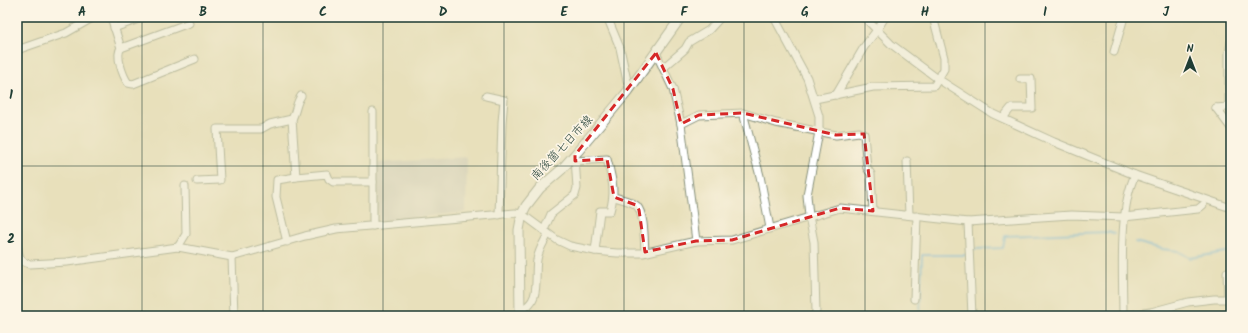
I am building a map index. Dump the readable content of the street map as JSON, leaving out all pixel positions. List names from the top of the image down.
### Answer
{
  "streets": {
    "main road": ["南後箇七日市線"]
  },
  "north": "top",
  "grid": {
    "columns": [
      "A",
      "B",
      "C",
      "D",
      "E",
      "F",
      "G",
      "H",
      "I",
      "J"
    ],
    "rows": ["1", "2"]
  }
}
